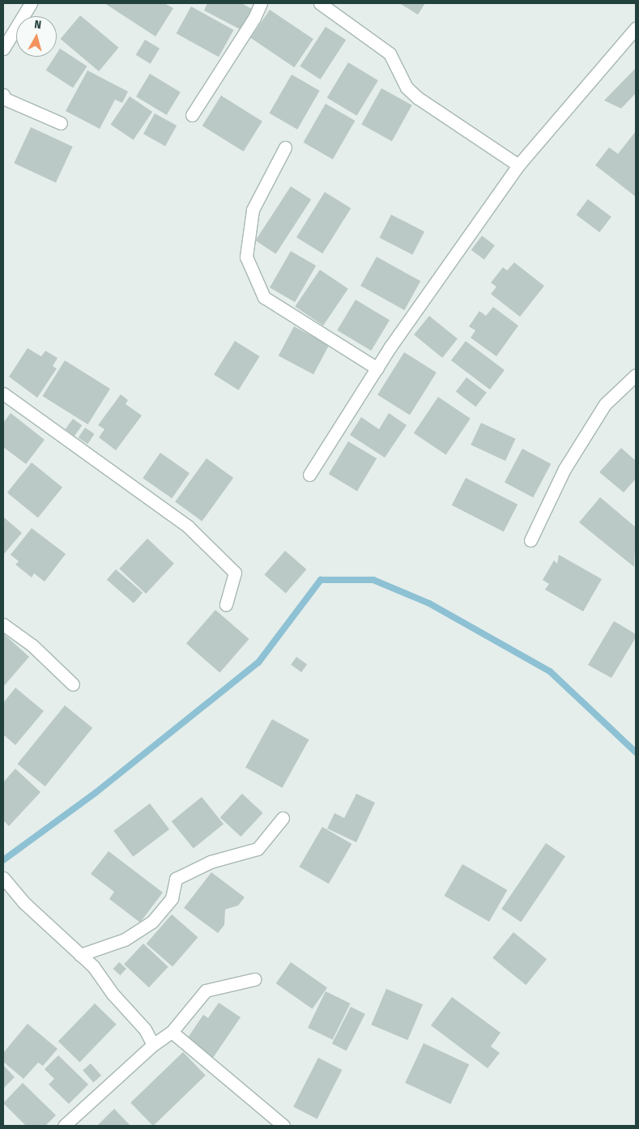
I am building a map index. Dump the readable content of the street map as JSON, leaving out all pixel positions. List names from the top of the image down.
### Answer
{
  "north": "top"
}
